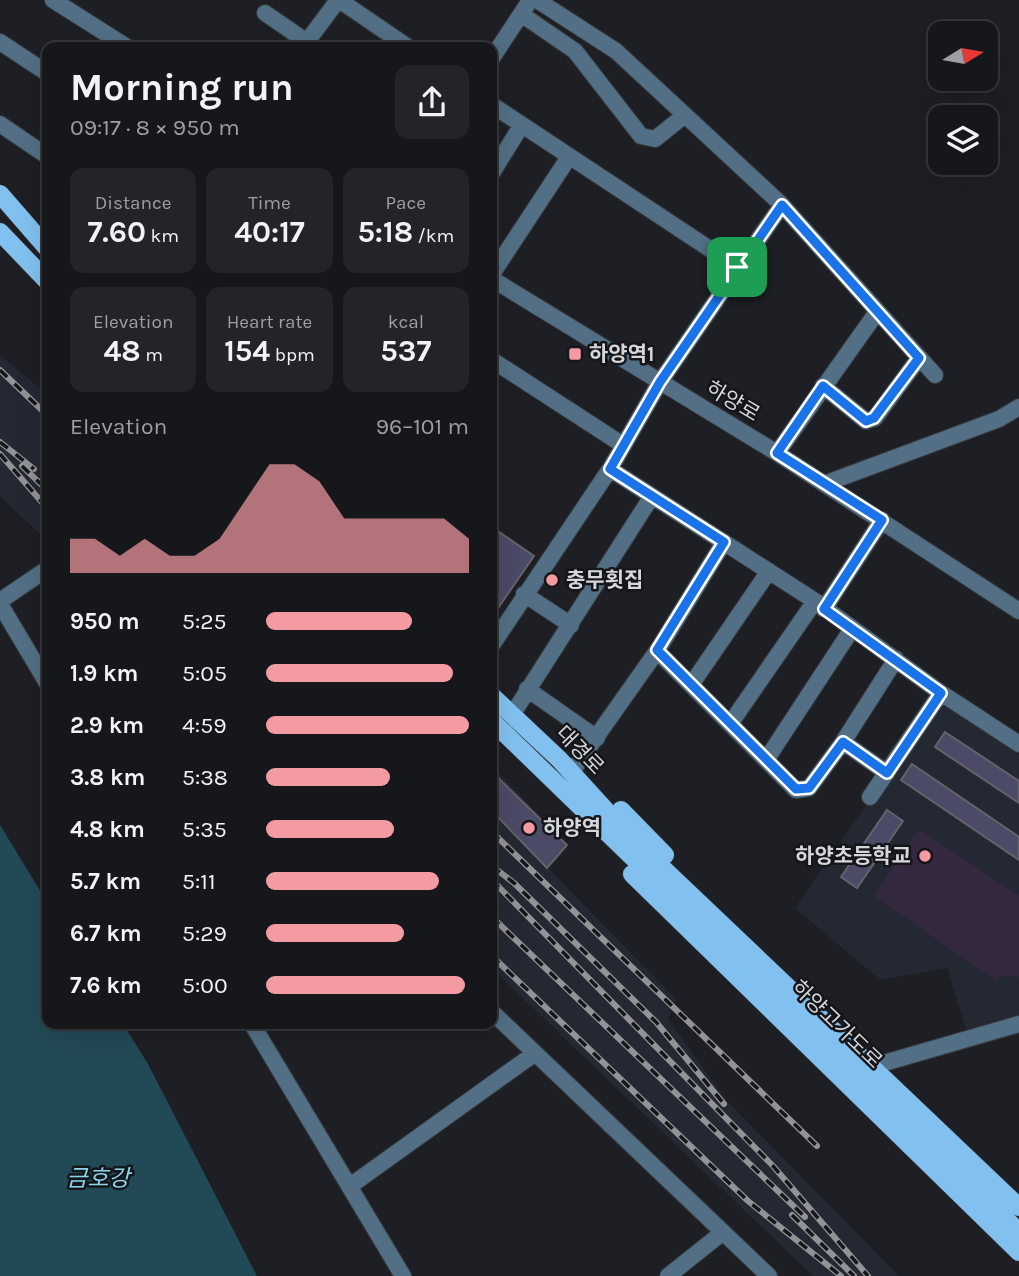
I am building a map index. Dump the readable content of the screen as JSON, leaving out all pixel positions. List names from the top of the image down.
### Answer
{
  "streets": {
    "main road": ["대경로", "하양고가도로"],
    "street": ["하양로"]
  },
  "crossings": [
    ["대경로", "하양고가도로"]
  ],
  "water": ["금호강"],
  "places": {
    "transit": ["하양역1"],
    "other": ["충무횟집", "하양역", "하양초등학교"]
  },
  "north": "right",
  "page": {
    "heading": ["Morning run", "09:17 · 8 × 950 m"],
    "stats": [
      ["Distance", "7.60 km"],
      ["Time", "40:17"],
      ["Pace", "5:18 /km"],
      ["Elevation", "48 m"],
      ["Heart rate", "154 bpm"],
      ["kcal", "537"]
    ],
    "chart": ["Elevation", "96–101 m"],
    "list": [
      {
        "name": "950 m",
        "note": "5:25"
      },
      {
        "name": "1.9 km",
        "note": "5:05"
      },
      {
        "name": "2.9 km",
        "note": "4:59"
      },
      {
        "name": "3.8 km",
        "note": "5:38"
      },
      {
        "name": "4.8 km",
        "note": "5:35"
      },
      {
        "name": "5.7 km",
        "note": "5:11"
      },
      {
        "name": "6.7 km",
        "note": "5:29"
      },
      {
        "name": "7.6 km",
        "note": "5:00"
      }
    ]
  }
}
